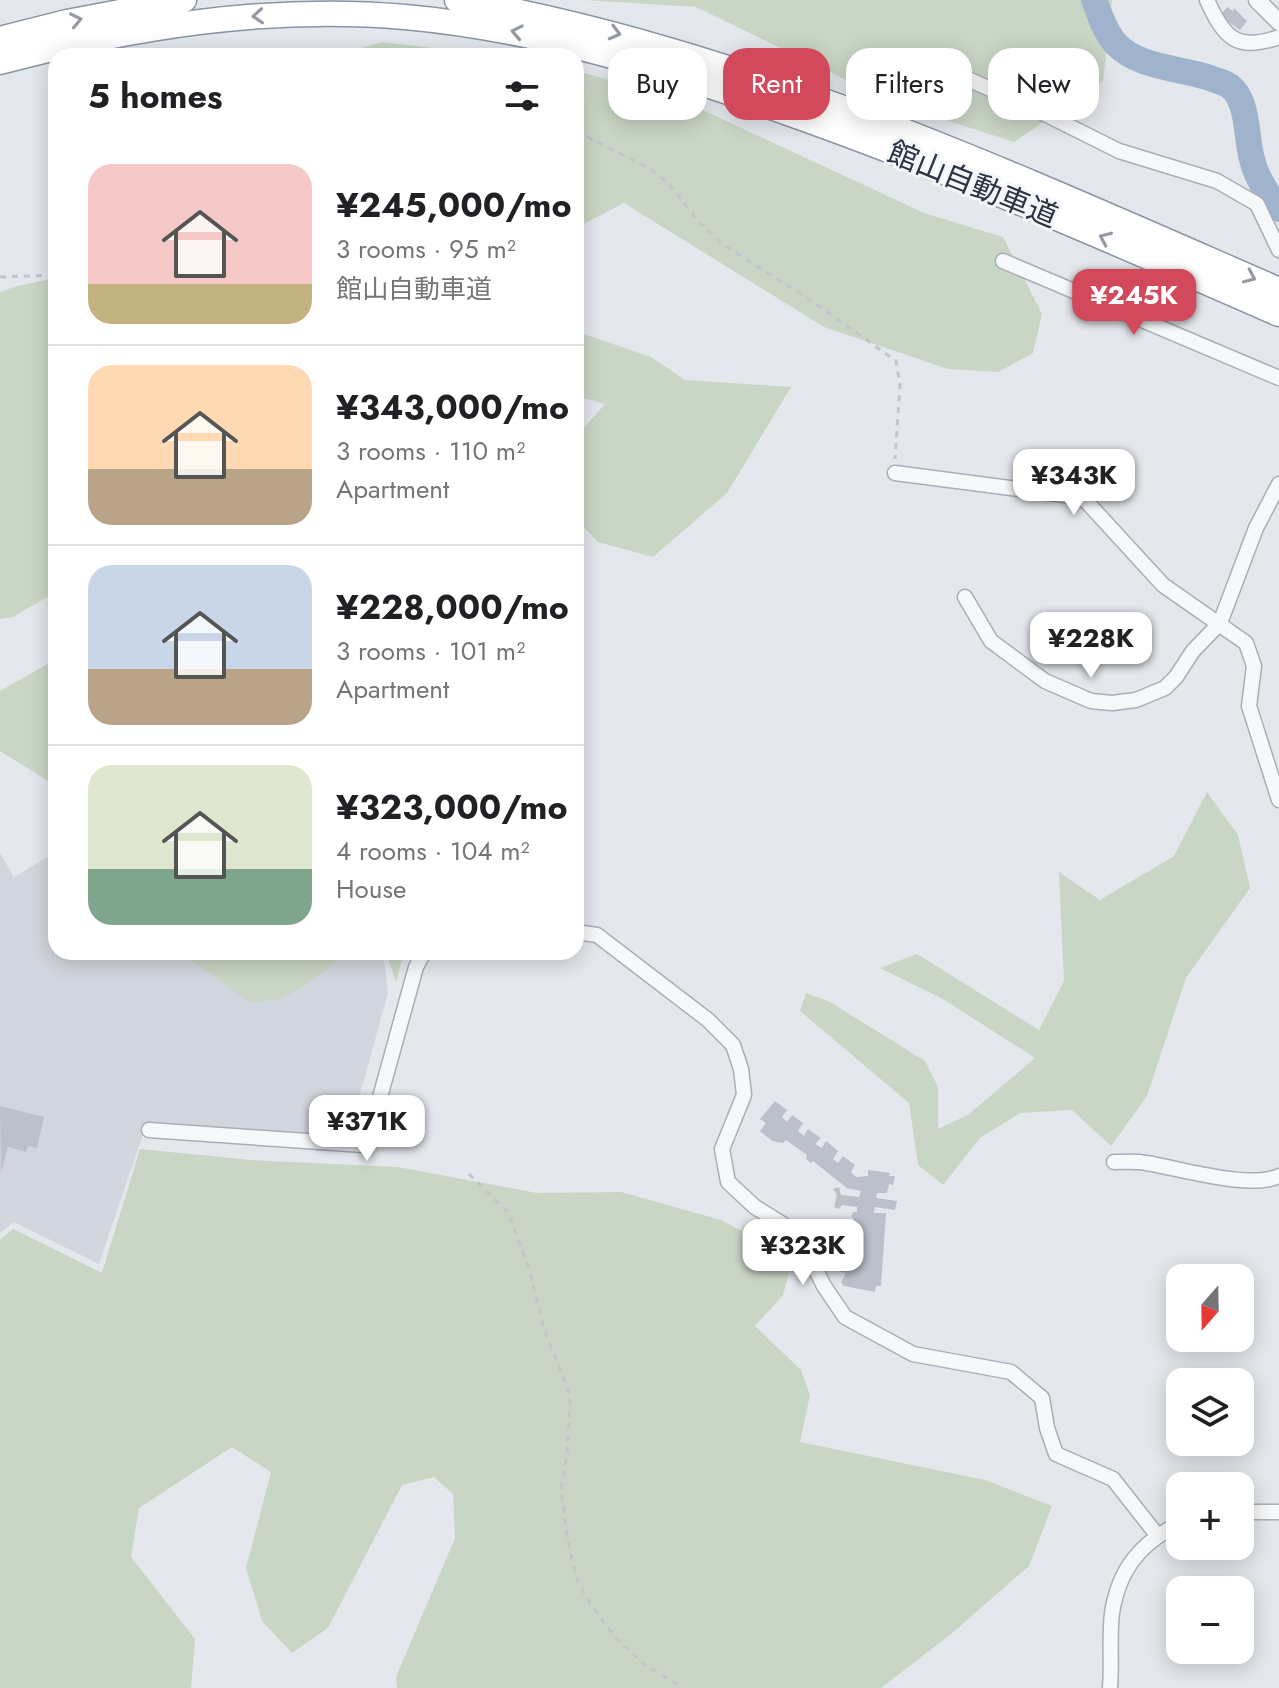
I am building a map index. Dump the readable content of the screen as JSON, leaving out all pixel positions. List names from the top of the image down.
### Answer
{
  "streets": {
    "highway": ["館山自動車道"]
  },
  "north": "bottom",
  "page": {
    "chip": [
      "Buy",
      "Rent",
      "Filters",
      "New"
    ],
    "heading": "5 homes",
    "list": [
      {
        "name": "¥245,000/mo",
        "note": "3 rooms · 95 m² · 館山自動車道"
      },
      {
        "name": "¥343,000/mo",
        "note": "3 rooms · 110 m² · Apartment"
      },
      {
        "name": "¥228,000/mo",
        "note": "3 rooms · 101 m² · Apartment"
      },
      {
        "name": "¥323,000/mo",
        "note": "4 rooms · 104 m² · House"
      }
    ],
    "price": [
      "¥245K",
      "¥343K",
      "¥228K",
      "¥371K",
      "¥323K"
    ],
    "map_buttons": ["+", "−"]
  }
}
